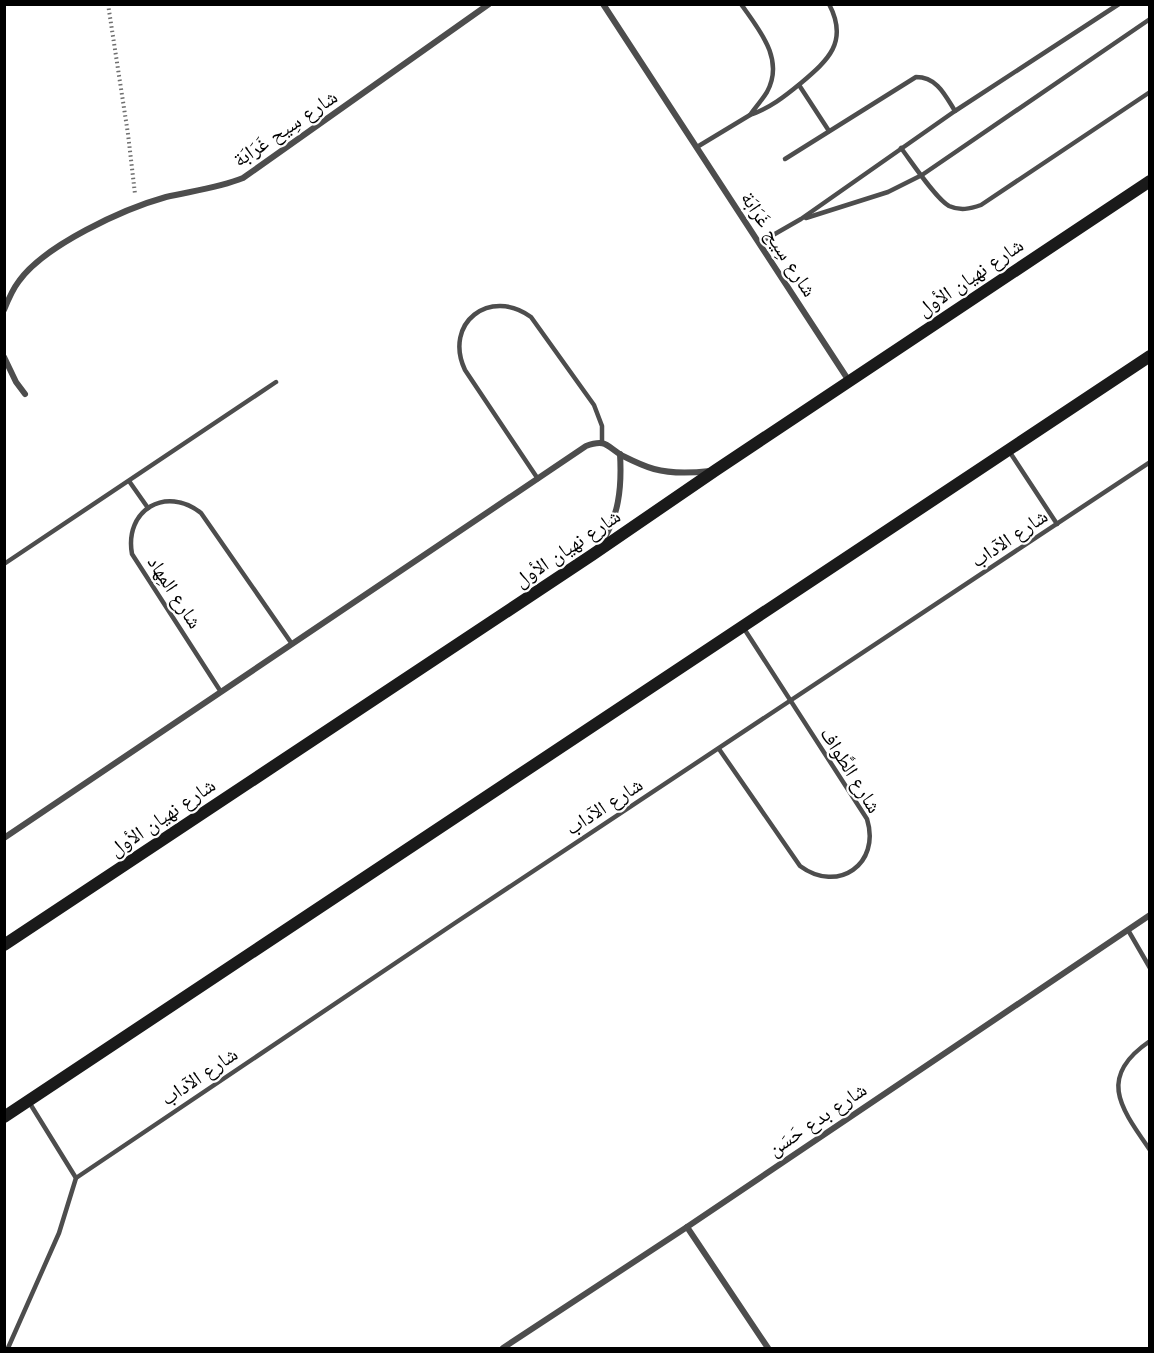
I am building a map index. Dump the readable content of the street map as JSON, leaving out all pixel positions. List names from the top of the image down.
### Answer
{
  "streets": {
    "main road": ["شارع نهيان الأول"],
    "street": ["شارع سِيح غَرَابَة", "شارع بدع حَسَن"],
    "lane": ["شارع الآداب", "شارع المِهاد", "شارع الطَّواف"]
  },
  "crossings": [
    ["شارع سِيح غَرَابَة", "شارع نهيان الأول"],
    ["شارع الآداب", "شارع الطَّواف"]
  ]
}
